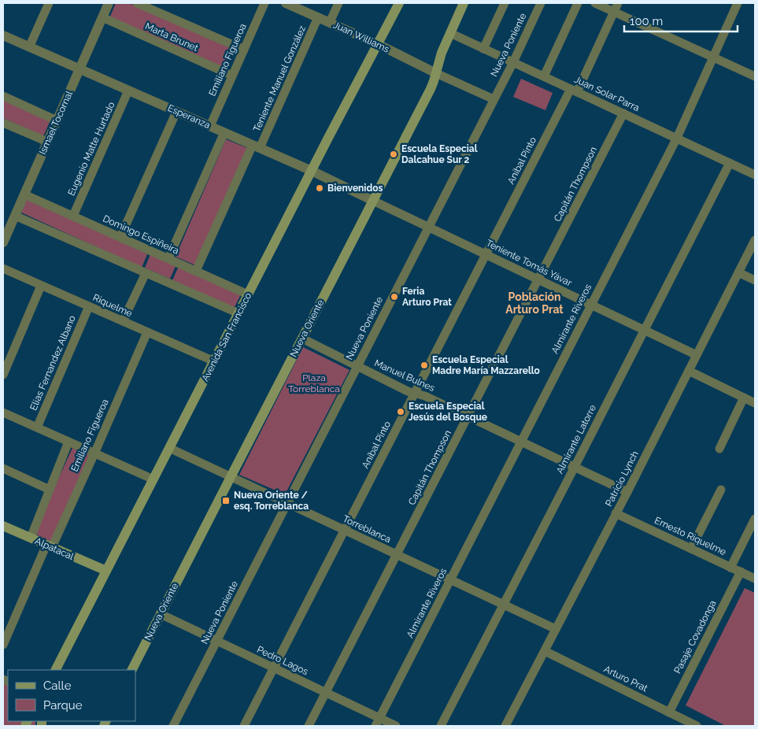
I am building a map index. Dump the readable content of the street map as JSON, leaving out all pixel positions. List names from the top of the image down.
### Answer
{
  "streets": {
    "main road": ["Nueva Oriente", "Avenida San Francisco", "Alpatacal"],
    "street": [
      "Marta Brunet",
      "Juan Williams",
      "Nueva Poniente",
      "Emiliano Figueroa",
      "Teniente Manuel González",
      "Juan Solar Parra",
      "Esperanza",
      "Ismael Tocornal",
      "Eugenio Matte Hurtado",
      "Aníbal Pinto",
      "Capitán Thompson",
      "Domingo Espiñeira",
      "Teniente Tomás Yávar",
      "Riquelme",
      "Almirante Riveros",
      "Elias Fernandez Albano",
      "Manuel Bulnes",
      "Almirante Latorre",
      "Patricio Lynch",
      "Torreblanca",
      "Ernesto Riquelme",
      "Pasaje Covadonga",
      "Pedro Lagos",
      "Arturo Prat"
    ]
  },
  "crossings": [
    ["Marta Brunet", "Emiliano Figueroa"],
    ["Marta Brunet", "Ismael Tocornal"],
    ["Juan Williams", "Teniente Manuel González"],
    ["Juan Williams", "Nueva Oriente"],
    ["Juan Williams", "Avenida San Francisco"],
    ["Nueva Poniente", "Juan Solar Parra"],
    ["Nueva Poniente", "Teniente Tomás Yávar"],
    ["Nueva Poniente", "Manuel Bulnes"],
    ["Nueva Poniente", "Torreblanca"],
    ["Nueva Poniente", "Pedro Lagos"],
    ["Emiliano Figueroa", "Esperanza"],
    ["Emiliano Figueroa", "Riquelme"],
    ["Emiliano Figueroa", "Alpatacal"],
    ["Teniente Manuel González", "Esperanza"],
    ["Juan Solar Parra", "Aníbal Pinto"],
    ["Juan Solar Parra", "Capitán Thompson"],
    ["Juan Solar Parra", "Almirante Riveros"],
    ["Juan Solar Parra", "Nueva Oriente"],
    ["Juan Solar Parra", "Almirante Latorre"],
    ["Esperanza", "Ismael Tocornal"],
    ["Esperanza", "Eugenio Matte Hurtado"],
    ["Esperanza", "Teniente Tomás Yávar"],
    ["Esperanza", "Nueva Oriente"],
    ["Esperanza", "Avenida San Francisco"],
    ["Ismael Tocornal", "Domingo Espiñeira"],
    ["Eugenio Matte Hurtado", "Domingo Espiñeira"],
    ["Aníbal Pinto", "Teniente Tomás Yávar"],
    ["Aníbal Pinto", "Manuel Bulnes"],
    ["Aníbal Pinto", "Torreblanca"],
    ["Aníbal Pinto", "Pedro Lagos"],
    ["Capitán Thompson", "Teniente Tomás Yávar"],
    ["Capitán Thompson", "Manuel Bulnes"],
    ["Capitán Thompson", "Torreblanca"],
    ["Capitán Thompson", "Pedro Lagos"],
    ["Domingo Espiñeira", "Avenida San Francisco"],
    ["Teniente Tomás Yávar", "Almirante Riveros"],
    ["Teniente Tomás Yávar", "Nueva Oriente"],
    ["Teniente Tomás Yávar", "Almirante Latorre"],
    ["Teniente Tomás Yávar", "Patricio Lynch"],
    ["Riquelme", "Avenida San Francisco"],
    ["Riquelme", "Elias Fernandez Albano"],
    ["Almirante Riveros", "Manuel Bulnes"],
    ["Almirante Riveros", "Torreblanca"],
    ["Almirante Riveros", "Pedro Lagos"],
    ["Nueva Oriente", "Manuel Bulnes"],
    ["Nueva Oriente", "Torreblanca"],
    ["Nueva Oriente", "Pedro Lagos"],
    ["Avenida San Francisco", "Torreblanca"],
    ["Avenida San Francisco", "Alpatacal"],
    ["Manuel Bulnes", "Almirante Latorre"],
    ["Manuel Bulnes", "Patricio Lynch"],
    ["Almirante Latorre", "Torreblanca"],
    ["Patricio Lynch", "Torreblanca"],
    ["Patricio Lynch", "Ernesto Riquelme"],
    ["Patricio Lynch", "Arturo Prat"],
    ["Ernesto Riquelme", "Pasaje Covadonga"],
    ["Pasaje Covadonga", "Arturo Prat"]
  ],
  "districts": ["Población Arturo Prat"],
  "parks": ["Plaza Torreblanca"],
  "places": {
    "other": [
      "Escuela Especial Dalcahue Sur 2",
      "Bienvenidos",
      "Feria Arturo Prat",
      "Escuela Especial Madre María Mazzarello",
      "Escuela Especial Jesús del Bosque"
    ],
    "transit": ["Nueva Oriente / esq. Torreblanca"]
  },
  "legend": ["Calle", "Parque"],
  "scale_bar": "100 m"
}
